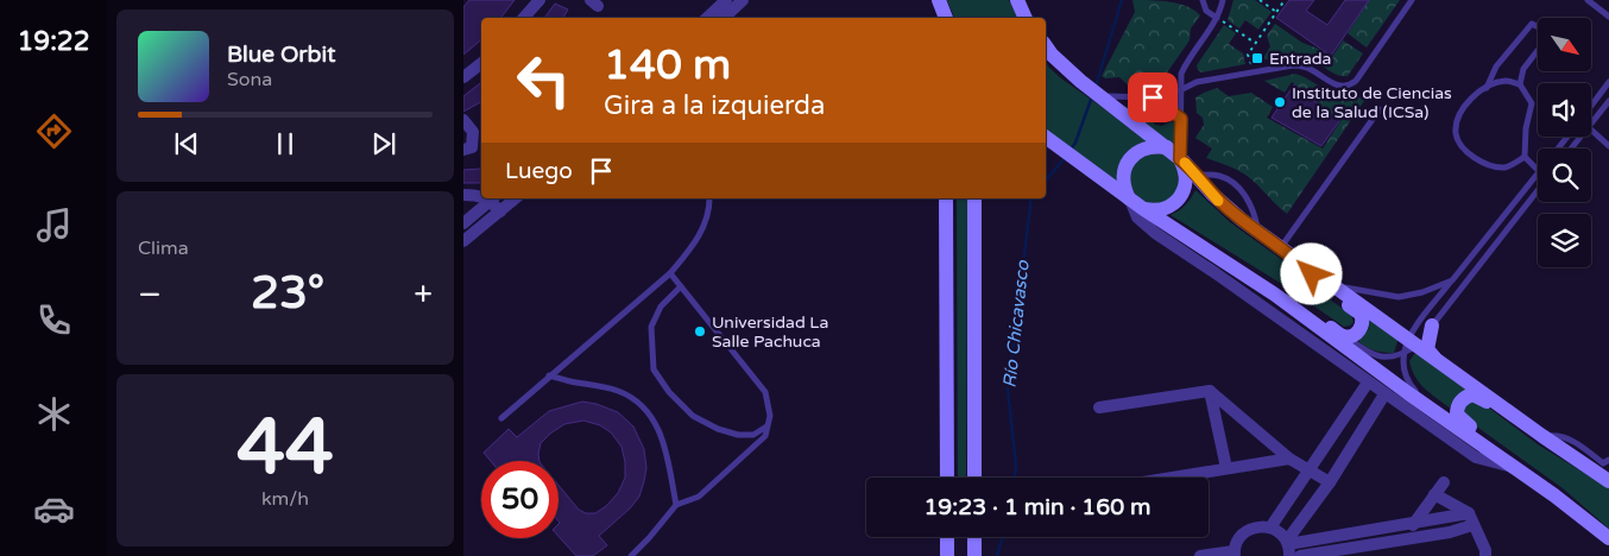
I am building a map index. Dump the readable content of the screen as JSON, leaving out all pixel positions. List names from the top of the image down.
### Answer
{
  "water": ["Río Chicavasco"],
  "places": {
    "transit": ["Entrada"],
    "other": ["Instituto de Ciencias de la Salud (ICSa)", "Universidad La Salle Pachuca"]
  },
  "north": "bottom right",
  "page": {
    "tabs": "19:22",
    "turn": ["140 m", "Gira a la izquierda"],
    "song": ["Blue Orbit", "Sona"],
    "then": "Luego",
    "tile": [
      "Clima",
      ["44", "km/h"]
    ],
    "heat": ["−", "23°", "+"],
    "limit": "50",
    "trip": "19:23 · 1 min · 160 m"
  }
}
